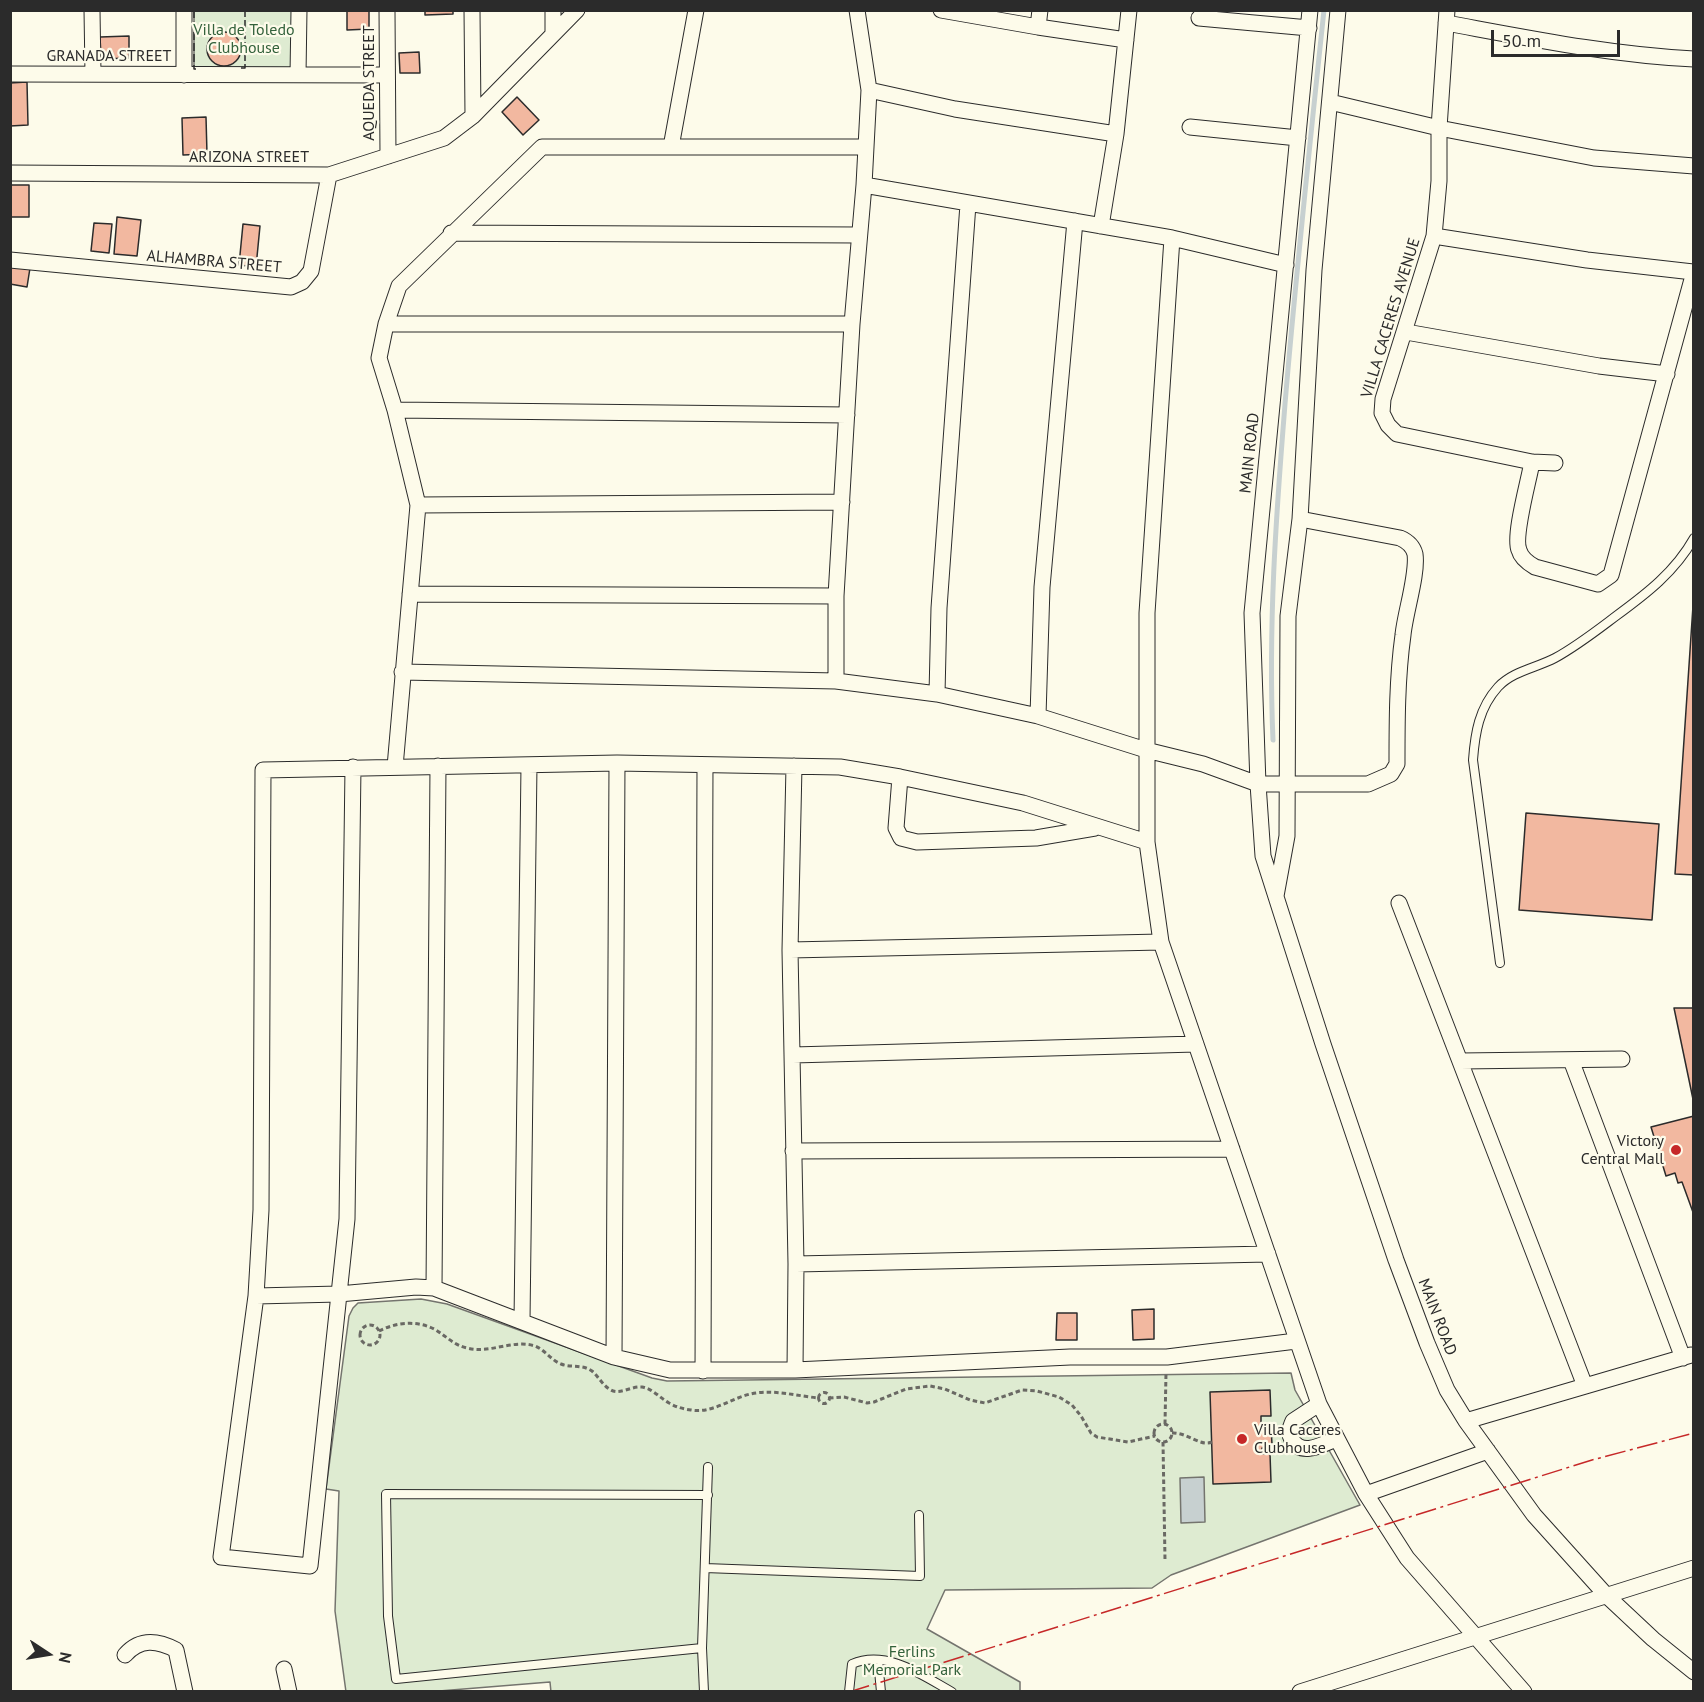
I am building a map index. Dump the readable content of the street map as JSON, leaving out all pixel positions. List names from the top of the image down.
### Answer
{
  "streets": {
    "street": [
      "GRANADA STREET",
      "AQUEDA STREET",
      "ARIZONA STREET",
      "ALHAMBRA STREET",
      "VILLA CACERES AVENUE",
      "MAIN ROAD"
    ]
  },
  "crossings": [
    ["GRANADA STREET", "AQUEDA STREET"],
    ["AQUEDA STREET", "ARIZONA STREET"],
    ["ARIZONA STREET", "ALHAMBRA STREET"]
  ],
  "parks": ["Villa de Toledo Clubhouse", "Ferlins Memorial Park"],
  "places": ["Victory Central Mall", "Villa Caceres Clubhouse"],
  "scale_bar": "50 m",
  "north": "right"
}
